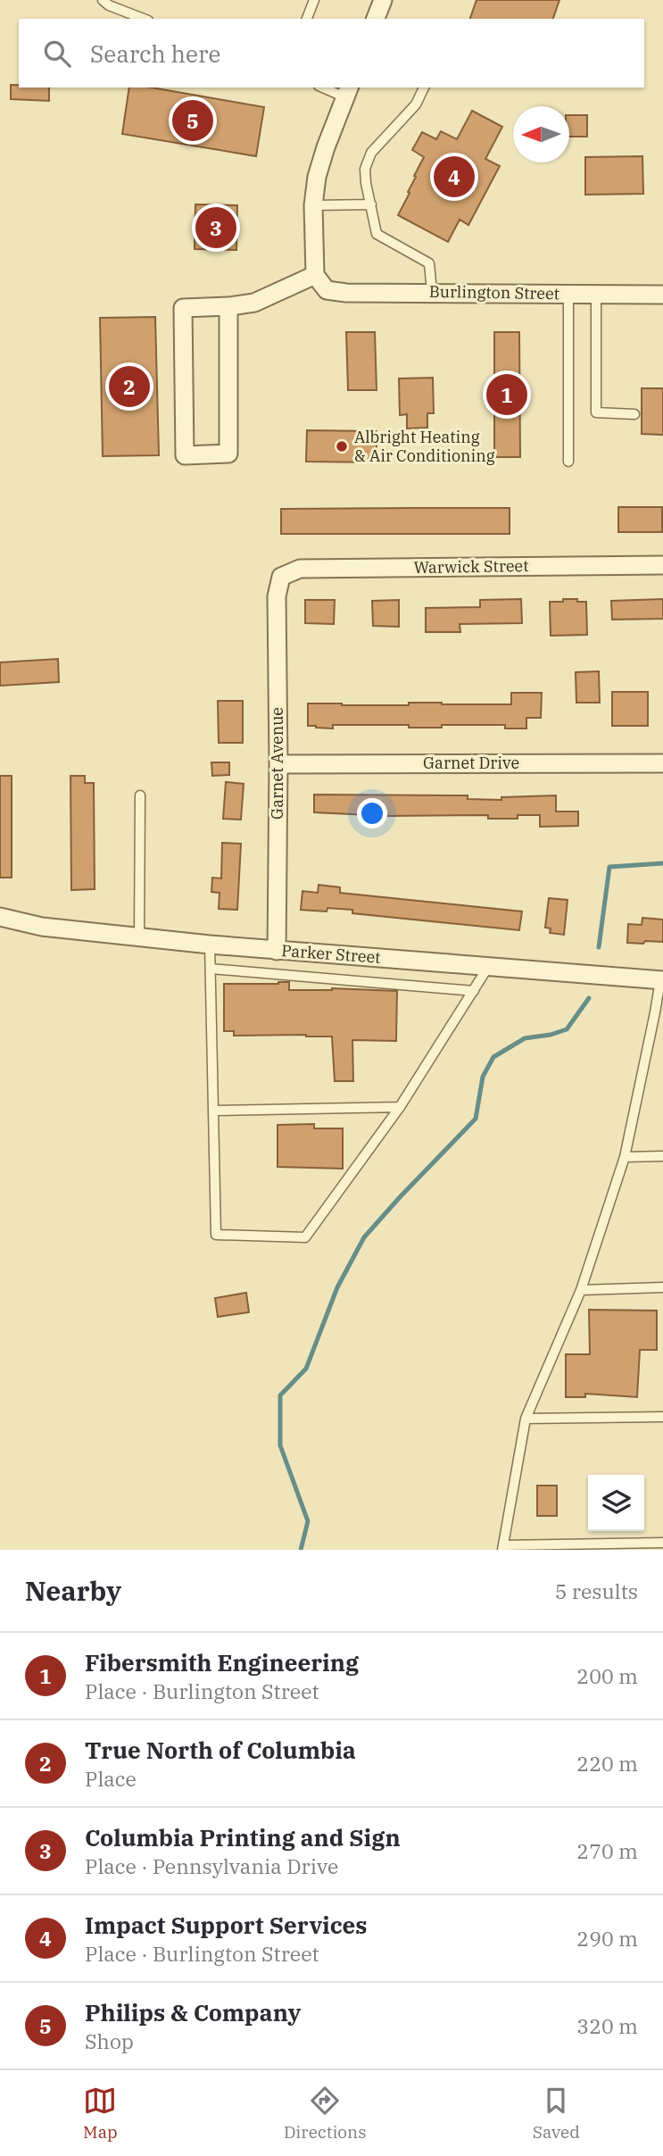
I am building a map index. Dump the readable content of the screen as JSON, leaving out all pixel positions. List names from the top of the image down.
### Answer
{
  "streets": {
    "street": [
      "Burlington Street",
      "Warwick Street",
      "Garnet Avenue",
      "Garnet Drive",
      "Parker Street"
    ]
  },
  "crossings": [
    ["Warwick Street", "Garnet Avenue"],
    ["Garnet Avenue", "Garnet Drive"],
    ["Garnet Avenue", "Parker Street"]
  ],
  "places": ["Albright Heating & Air Conditioning"],
  "north": "left",
  "page": {
    "search": "Search here",
    "pins": [
      "5",
      "4",
      "3",
      "2",
      "1"
    ],
    "heading": ["Nearby", "5 results"],
    "list": [
      {
        "mark": "1",
        "name": "Fibersmith Engineering",
        "note": "Place · Burlington Street",
        "value": "200 m"
      },
      {
        "mark": "2",
        "name": "True North of Columbia",
        "note": "Place",
        "value": "220 m"
      },
      {
        "mark": "3",
        "name": "Columbia Printing and Sign",
        "note": "Place · Pennsylvania Drive",
        "value": "270 m"
      },
      {
        "mark": "4",
        "name": "Impact Support Services",
        "note": "Place · Burlington Street",
        "value": "290 m"
      },
      {
        "mark": "5",
        "name": "Philips & Company",
        "note": "Shop",
        "value": "320 m"
      }
    ],
    "nav": ["Map", "Directions", "Saved"]
  }
}
